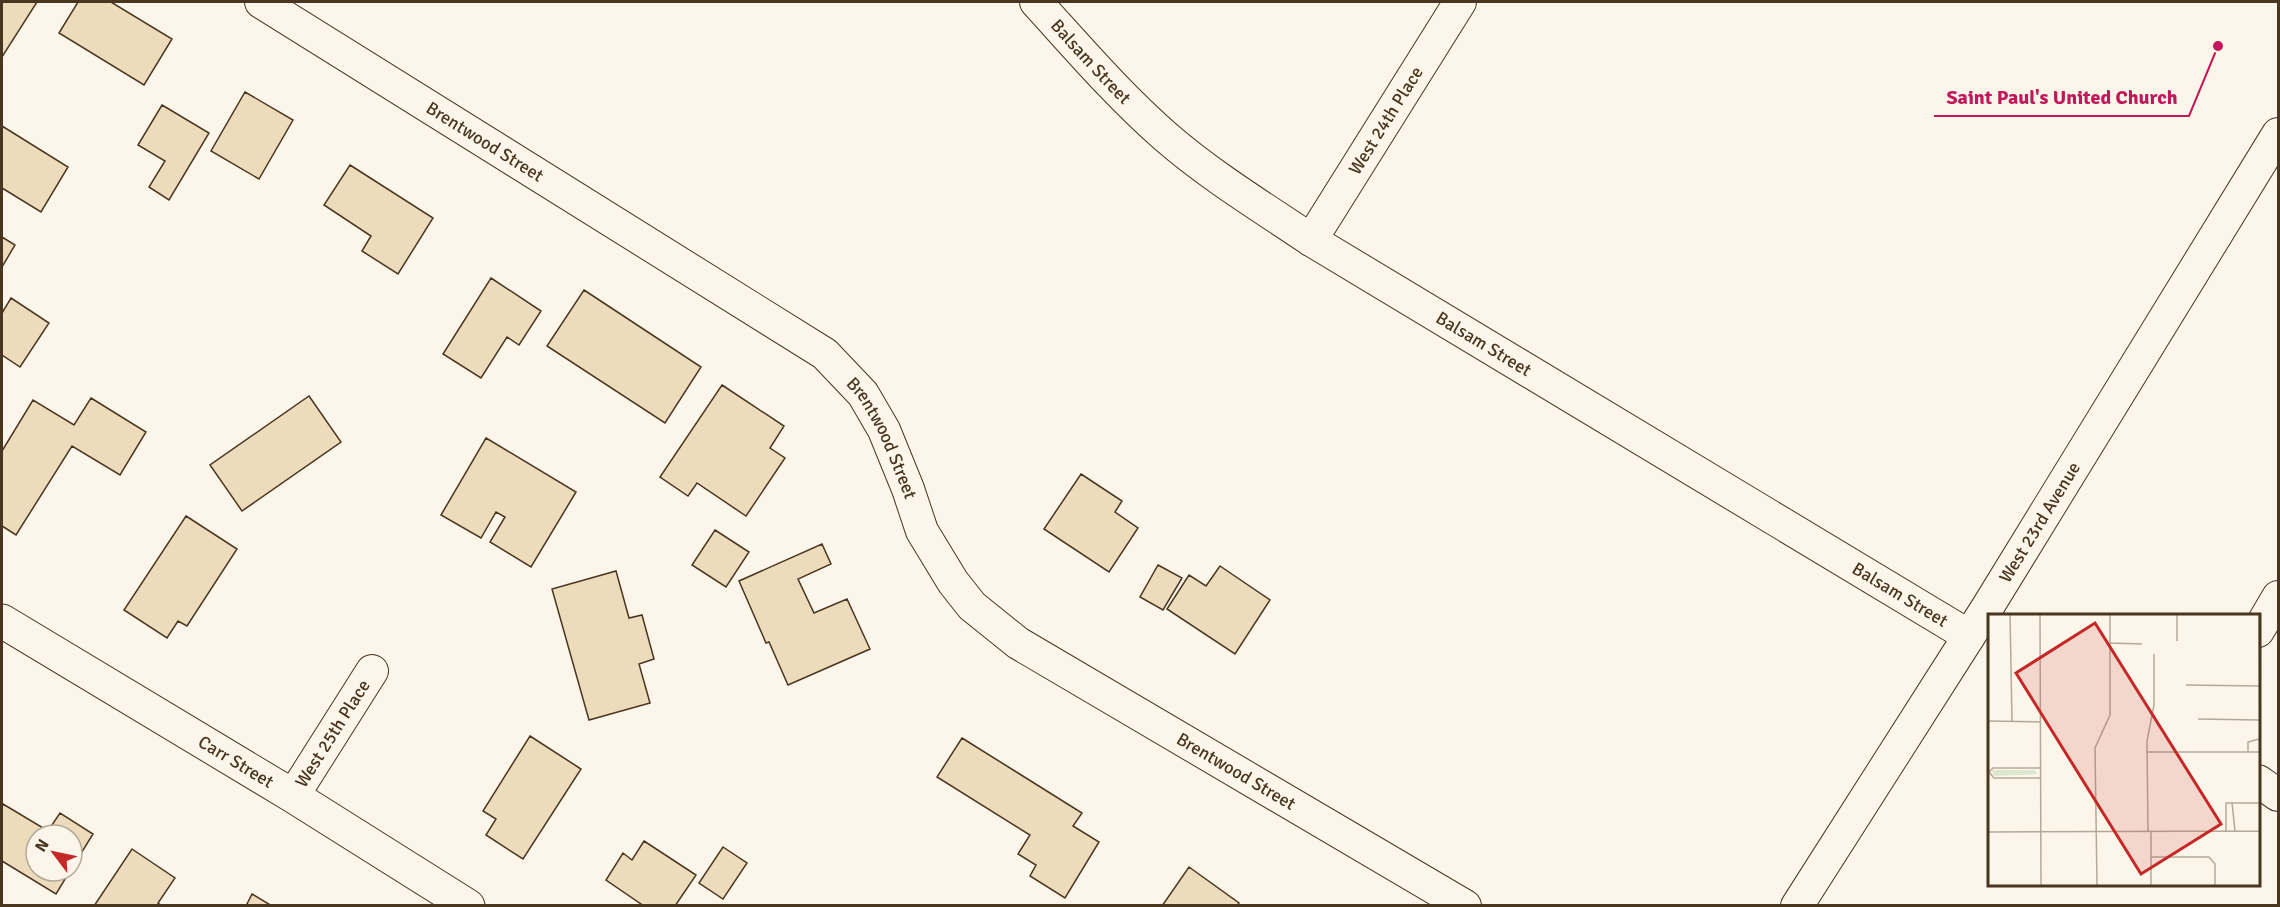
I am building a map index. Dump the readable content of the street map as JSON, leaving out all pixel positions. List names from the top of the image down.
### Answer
{
  "streets": {
    "street": [
      "Balsam Street",
      "West 24th Place",
      "Brentwood Street",
      "West 23rd Avenue",
      "West 25th Place",
      "Carr Street"
    ]
  },
  "crossings": [
    ["Balsam Street", "West 24th Place"],
    ["Balsam Street", "West 23rd Avenue"],
    ["West 25th Place", "Carr Street"]
  ],
  "places": ["Saint Paul's United Church"],
  "north": "top left"
}
